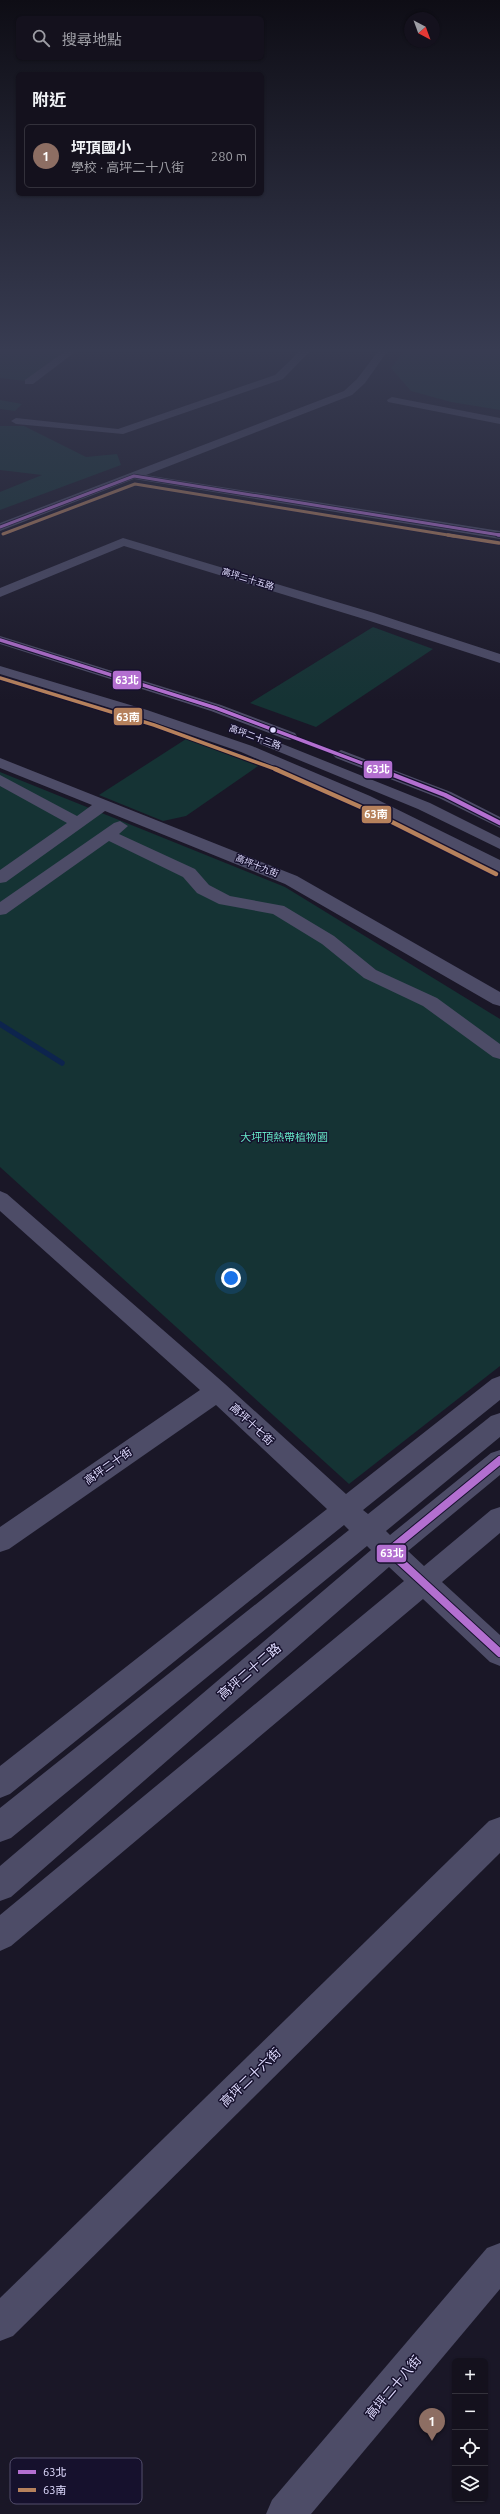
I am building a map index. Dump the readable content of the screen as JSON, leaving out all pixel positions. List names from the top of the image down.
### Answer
{
  "streets": {
    "street": [
      "高坪二十五路",
      "高坪二十三路",
      "高坪十九街",
      "高坪十七街",
      "高坪二十街",
      "高坪二十二路",
      "高坪二十六街",
      "高坪二十八街"
    ]
  },
  "crossings": [
    ["高坪十七街", "高坪二十街"],
    ["高坪十七街", "高坪二十二路"]
  ],
  "parks": ["大坪頂熱帶植物園"],
  "lines": ["transit line 63北", "transit line 63南"],
  "legend": ["63北", "63南"],
  "north": "bottom right",
  "page": {
    "search": "搜尋地點",
    "heading": "附近",
    "list": [
      {
        "mark": "1",
        "name": "坪頂國小",
        "note": "學校 · 高坪二十八街",
        "value": "280 m"
      }
    ],
    "map_buttons": ["+", "−"],
    "pins": "1"
  }
}
